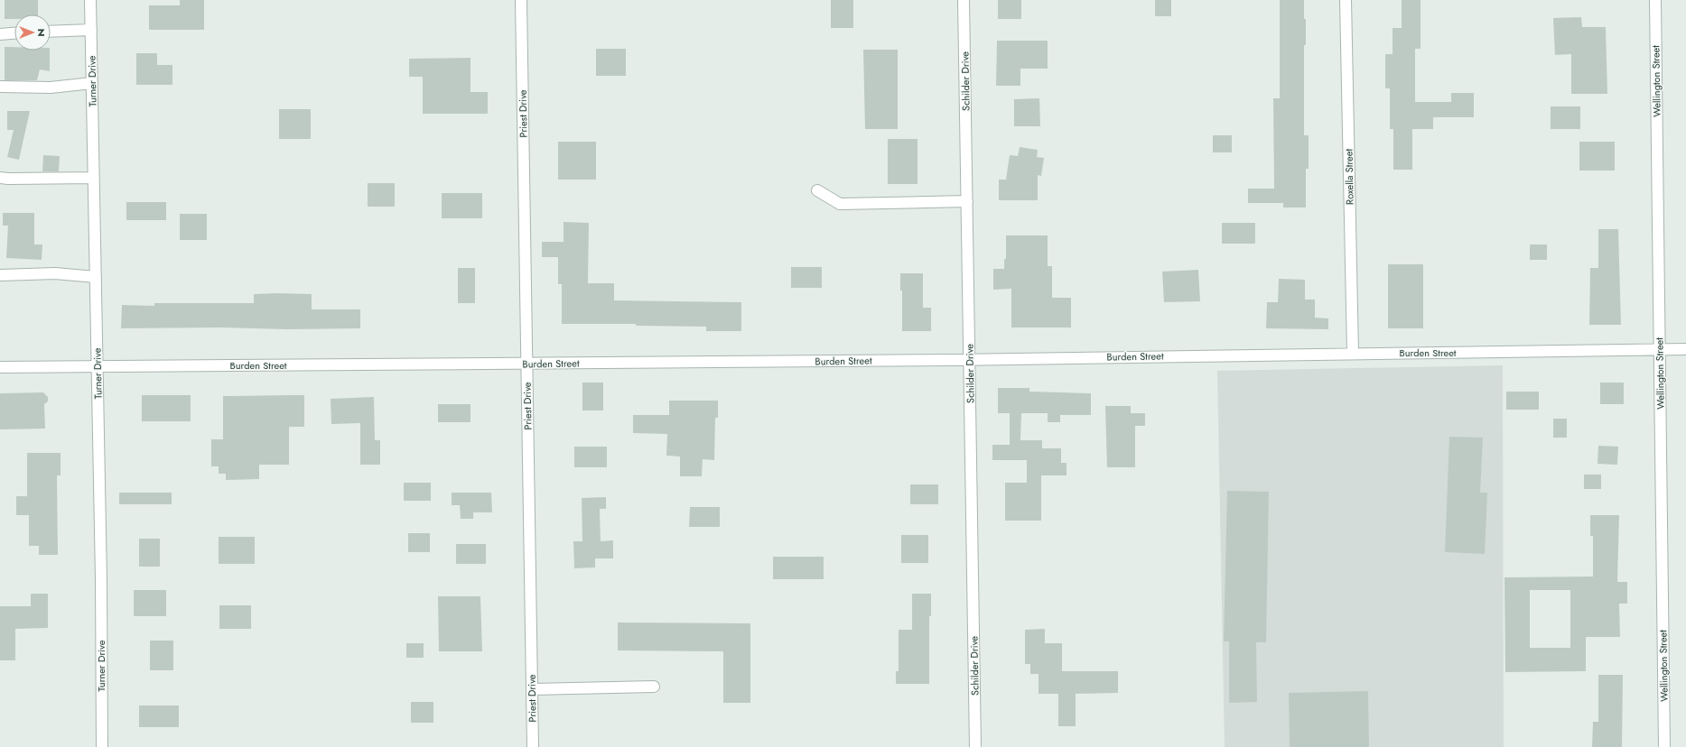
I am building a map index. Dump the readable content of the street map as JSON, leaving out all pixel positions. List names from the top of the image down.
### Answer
{
  "streets": {
    "street": [
      "Turner Drive",
      "Schilder Drive",
      "Wellington Street",
      "Priest Drive",
      "Roxella Street",
      "Burden Street"
    ]
  },
  "crossings": [
    ["Turner Drive", "Burden Street"],
    ["Schilder Drive", "Burden Street"],
    ["Wellington Street", "Burden Street"],
    ["Priest Drive", "Burden Street"],
    ["Roxella Street", "Burden Street"]
  ],
  "north": "right"
}
